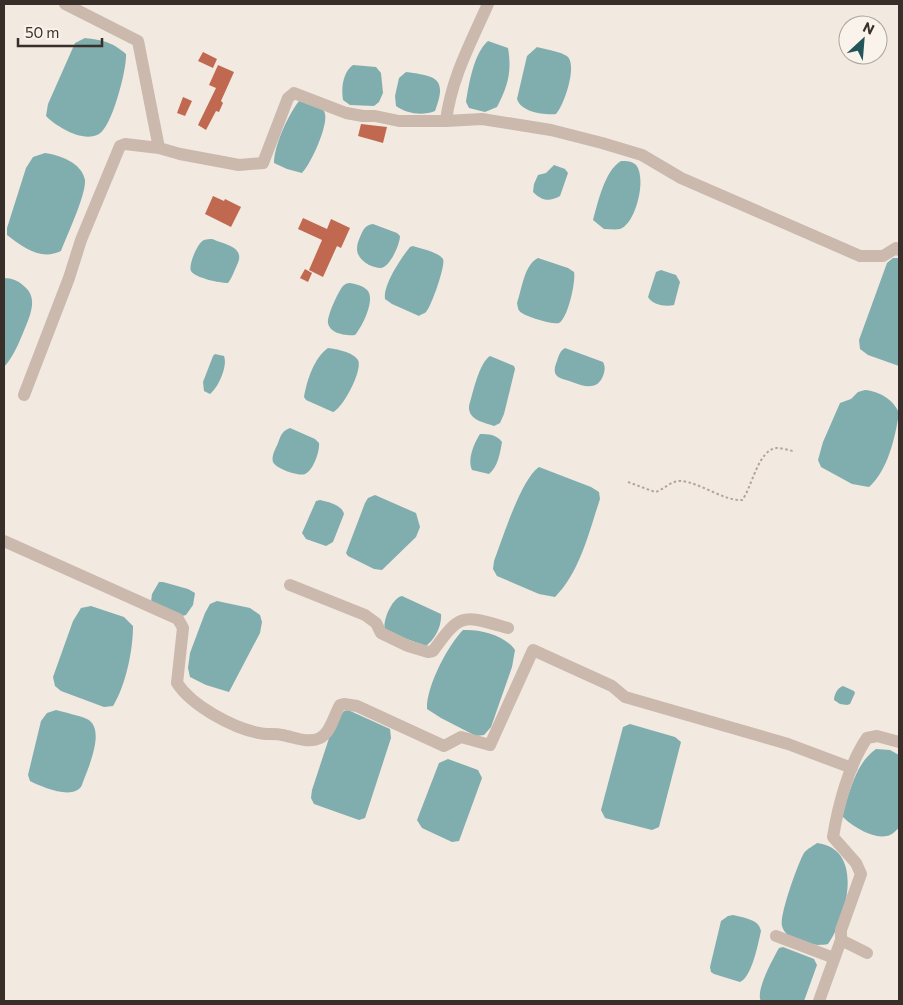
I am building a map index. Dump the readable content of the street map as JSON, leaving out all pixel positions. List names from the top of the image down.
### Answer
{
  "scale_bar": "50 m",
  "north": "top right"
}
